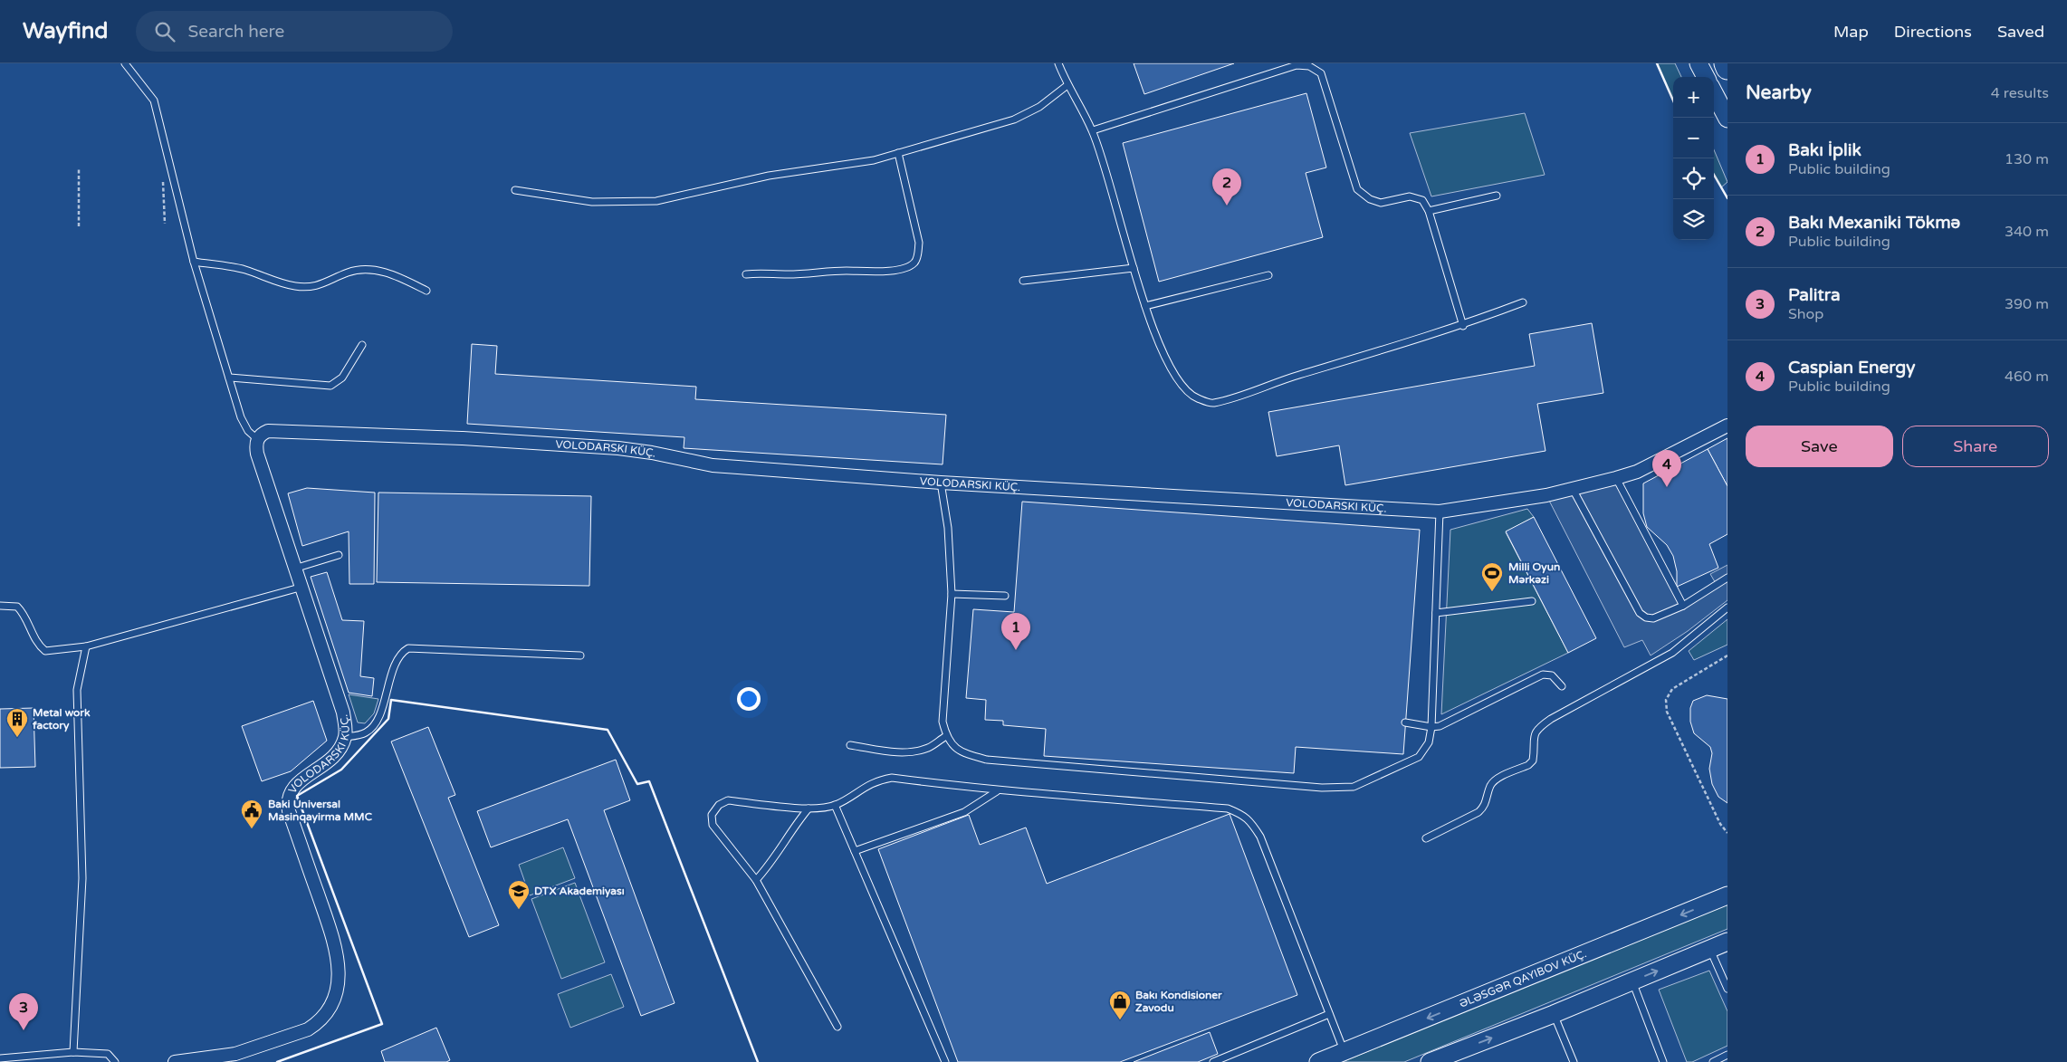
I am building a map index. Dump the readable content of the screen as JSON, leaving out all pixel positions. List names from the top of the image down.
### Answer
{
  "streets": {
    "street": ["VOLODARSKI KÜÇ."]
  },
  "places": {
    "sports": ["Milli Oyun Mərkəzi"],
    "building": ["Metal work factory"],
    "public building": ["Baki Universal Masinqayirma MMC"],
    "school or university": ["DTX Akademiyası"],
    "shop": ["Bakı Kondisioner Zavodu"]
  },
  "page": {
    "header": "Wayfind",
    "search": "Search here",
    "nav": ["Map", "Directions", "Saved"],
    "heading": ["Nearby", "4 results"],
    "map_buttons": ["+", "−"],
    "list": [
      {
        "mark": "1",
        "name": "Bakı İplik",
        "note": "Public building",
        "value": "130 m"
      },
      {
        "mark": "2",
        "name": "Bakı Mexaniki Tökmə",
        "note": "Public building",
        "value": "340 m"
      },
      {
        "mark": "3",
        "name": "Palitra",
        "note": "Shop",
        "value": "390 m"
      },
      {
        "mark": "4",
        "name": "Caspian Energy",
        "note": "Public building",
        "value": "460 m"
      }
    ],
    "pins": [
      "2",
      "4",
      "1",
      "3"
    ],
    "buttons": ["Save", "Share"]
  }
}
